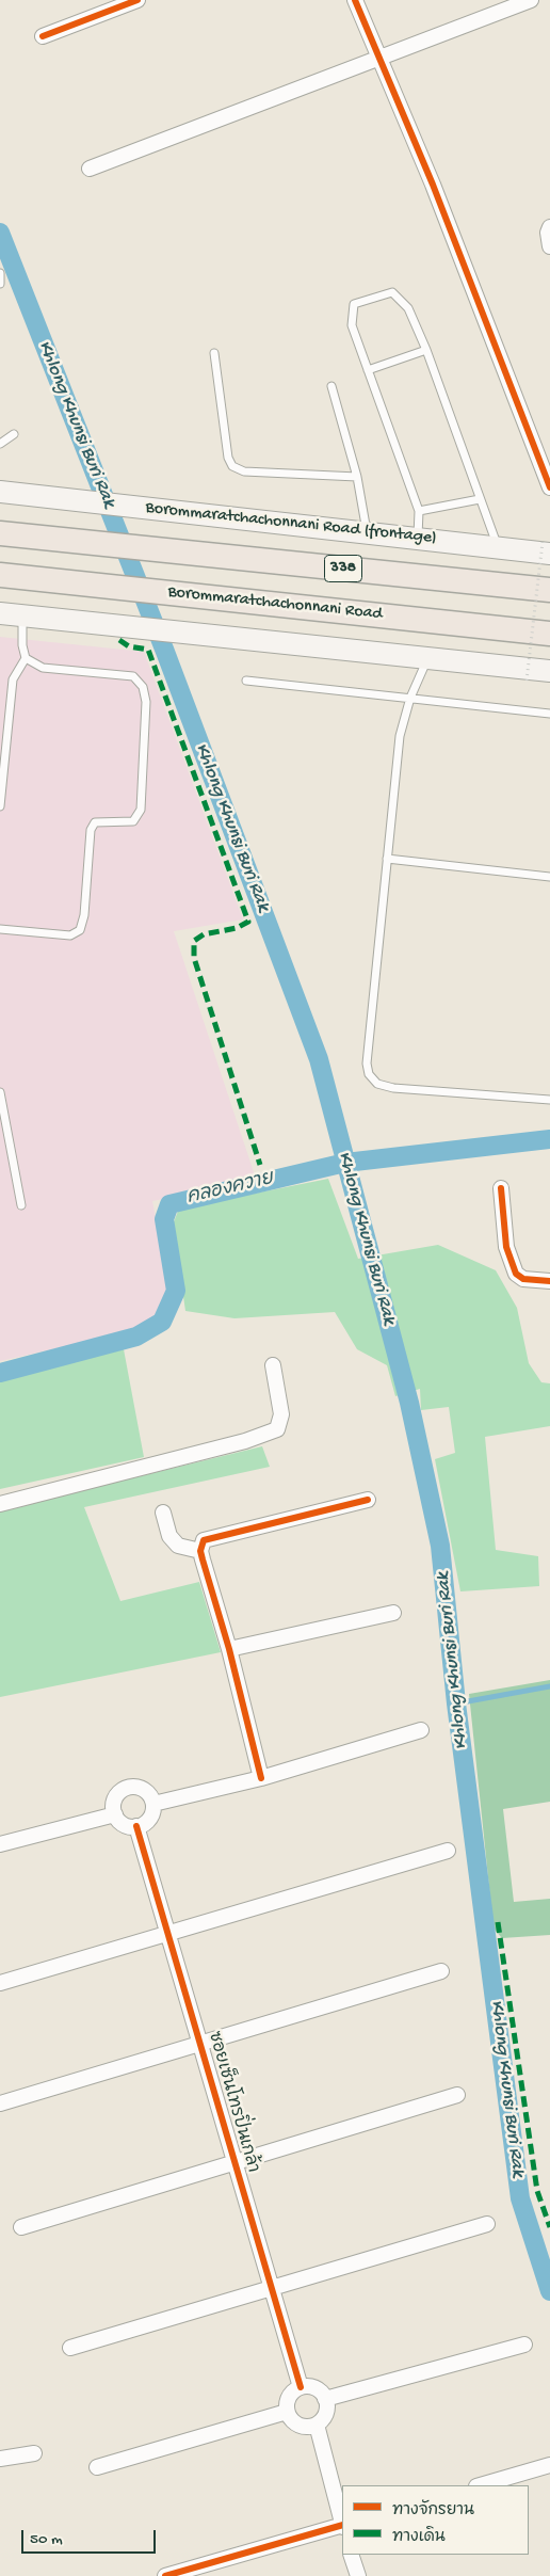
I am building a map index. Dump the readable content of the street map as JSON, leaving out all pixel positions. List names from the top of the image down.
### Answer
{
  "streets": {
    "highway": ["338", "Borommaratchachonnani Road"],
    "main road": ["Borommaratchachonnani Road (frontage)"],
    "street": ["ซอยเซ็นโทรปิ่นเกล้า"]
  },
  "water": ["Khlong Khunsi Buri Rak", "คลองควาย"],
  "legend": ["ทางจักรยาน", "ทางเดิน"],
  "scale_bar": "50 m"
}
